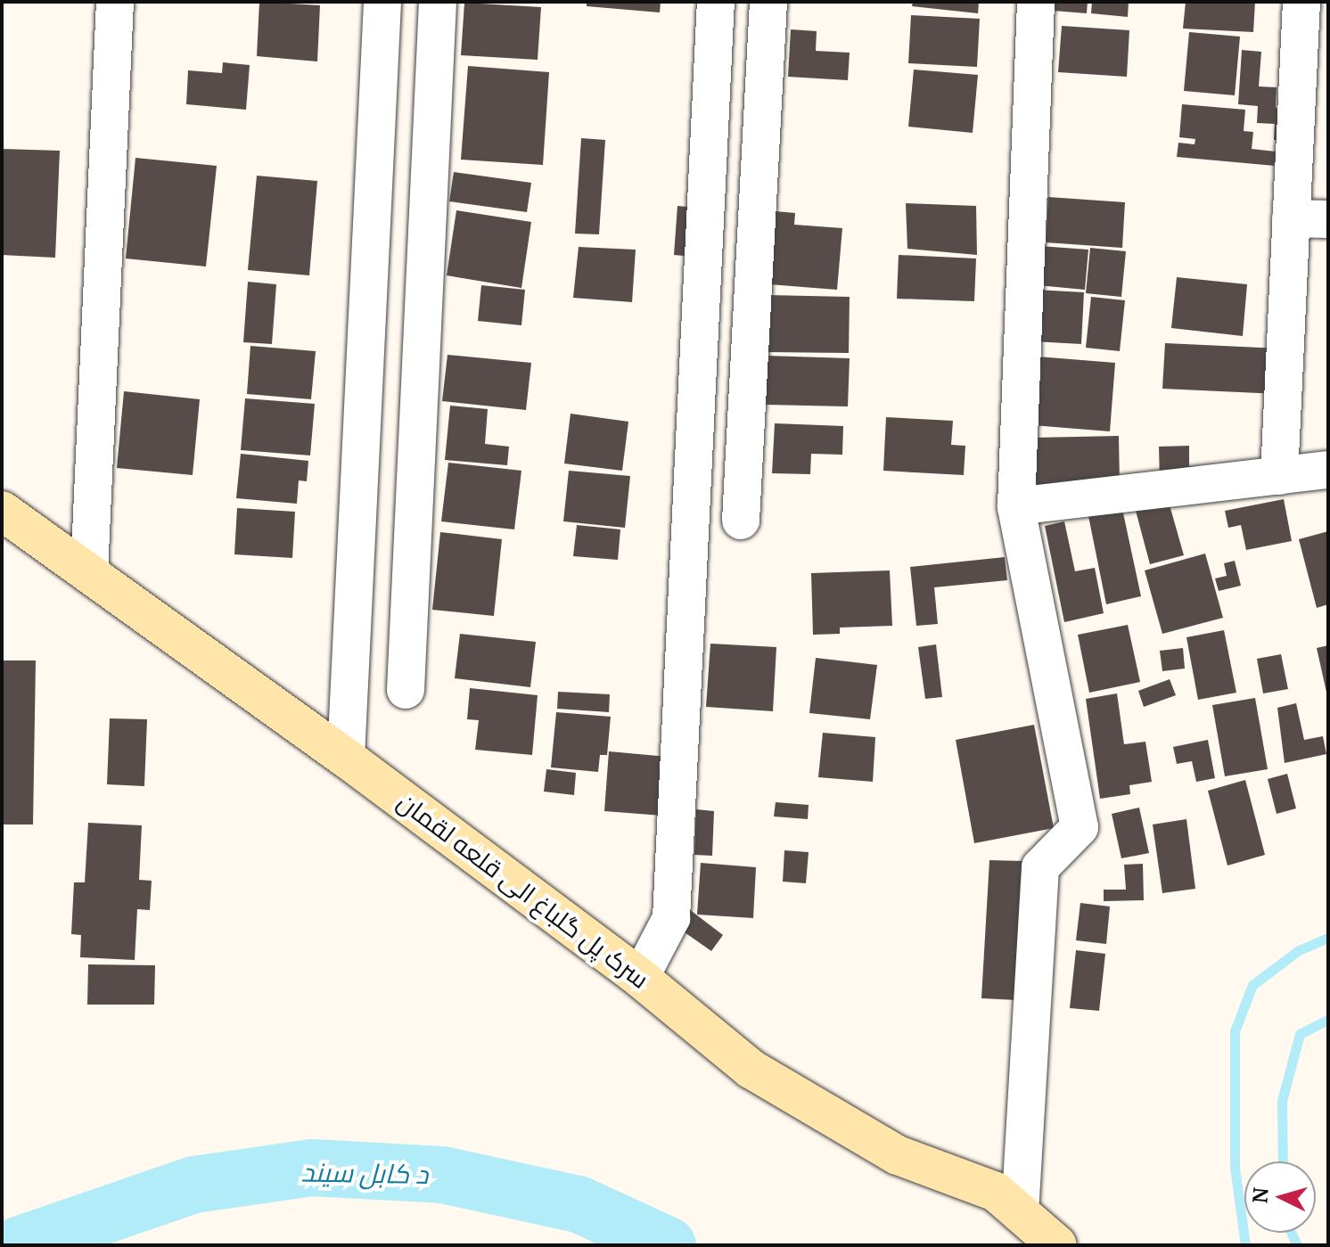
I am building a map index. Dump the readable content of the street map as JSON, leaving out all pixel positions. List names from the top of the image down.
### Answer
{
  "streets": {
    "street": ["سرک پل گلباغ الی قلعه لقمان"]
  },
  "water": ["د کابل سيند"],
  "north": "left"
}
